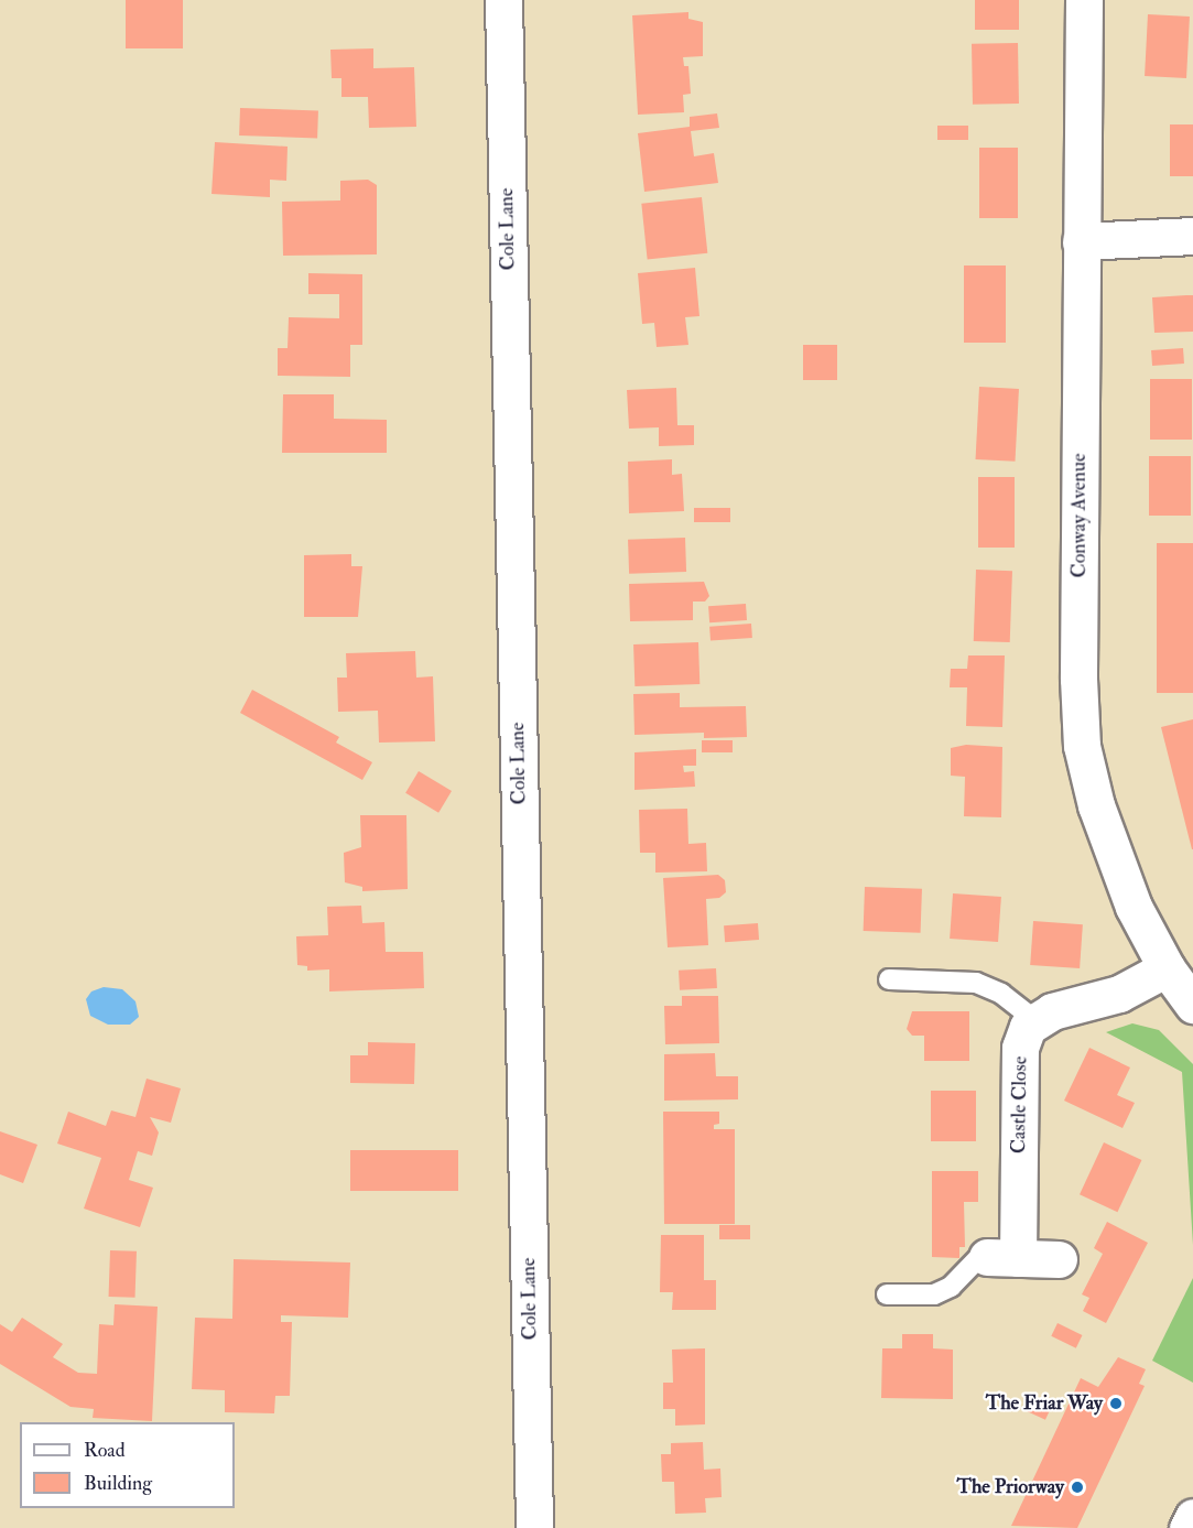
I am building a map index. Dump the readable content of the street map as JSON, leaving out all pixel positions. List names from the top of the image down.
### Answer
{
  "streets": {
    "street": ["Cole Lane", "Conway Avenue", "Castle Close"]
  },
  "places": ["The Friar Way", "The Priorway"],
  "legend": ["Road", "Building"]
}
